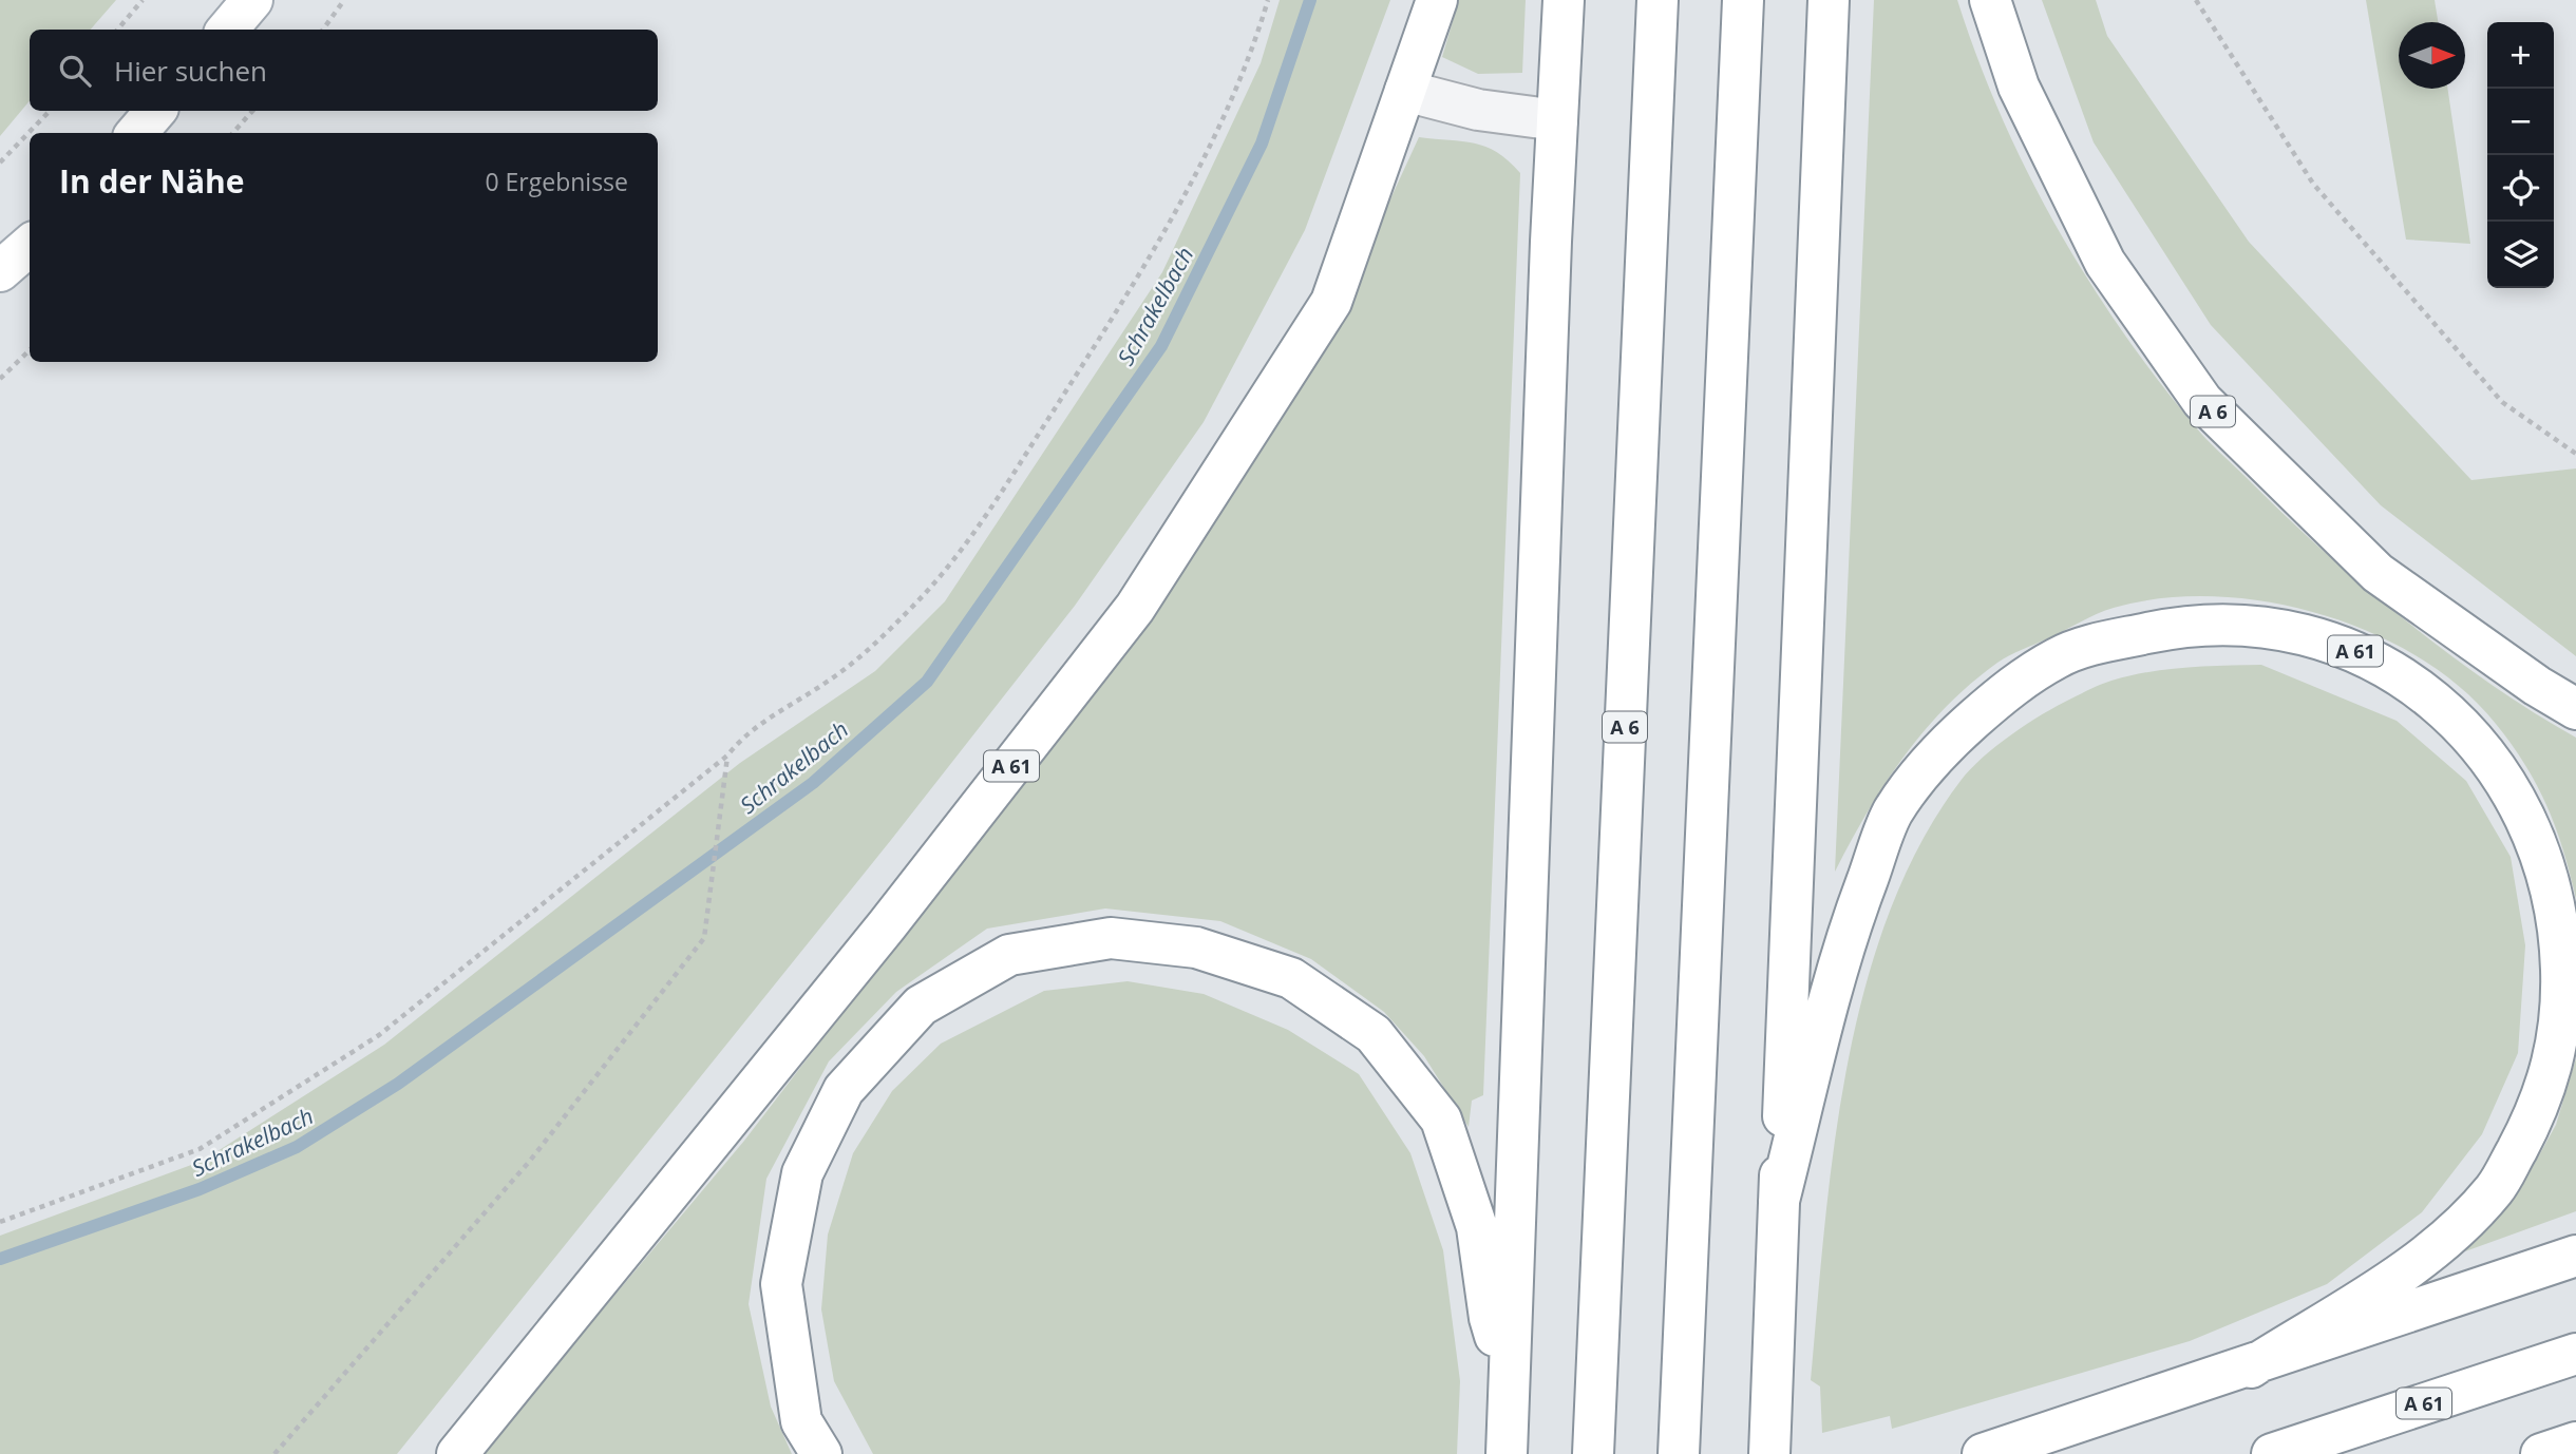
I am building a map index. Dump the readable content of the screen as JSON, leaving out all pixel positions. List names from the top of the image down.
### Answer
{
  "streets": {
    "main road": ["A 6", "A 61"]
  },
  "water": ["Schrakelbach"],
  "north": "right",
  "page": {
    "map_buttons": ["+", "−"],
    "search": "Hier suchen",
    "heading": ["In der Nähe", "0 Ergebnisse"]
  }
}
